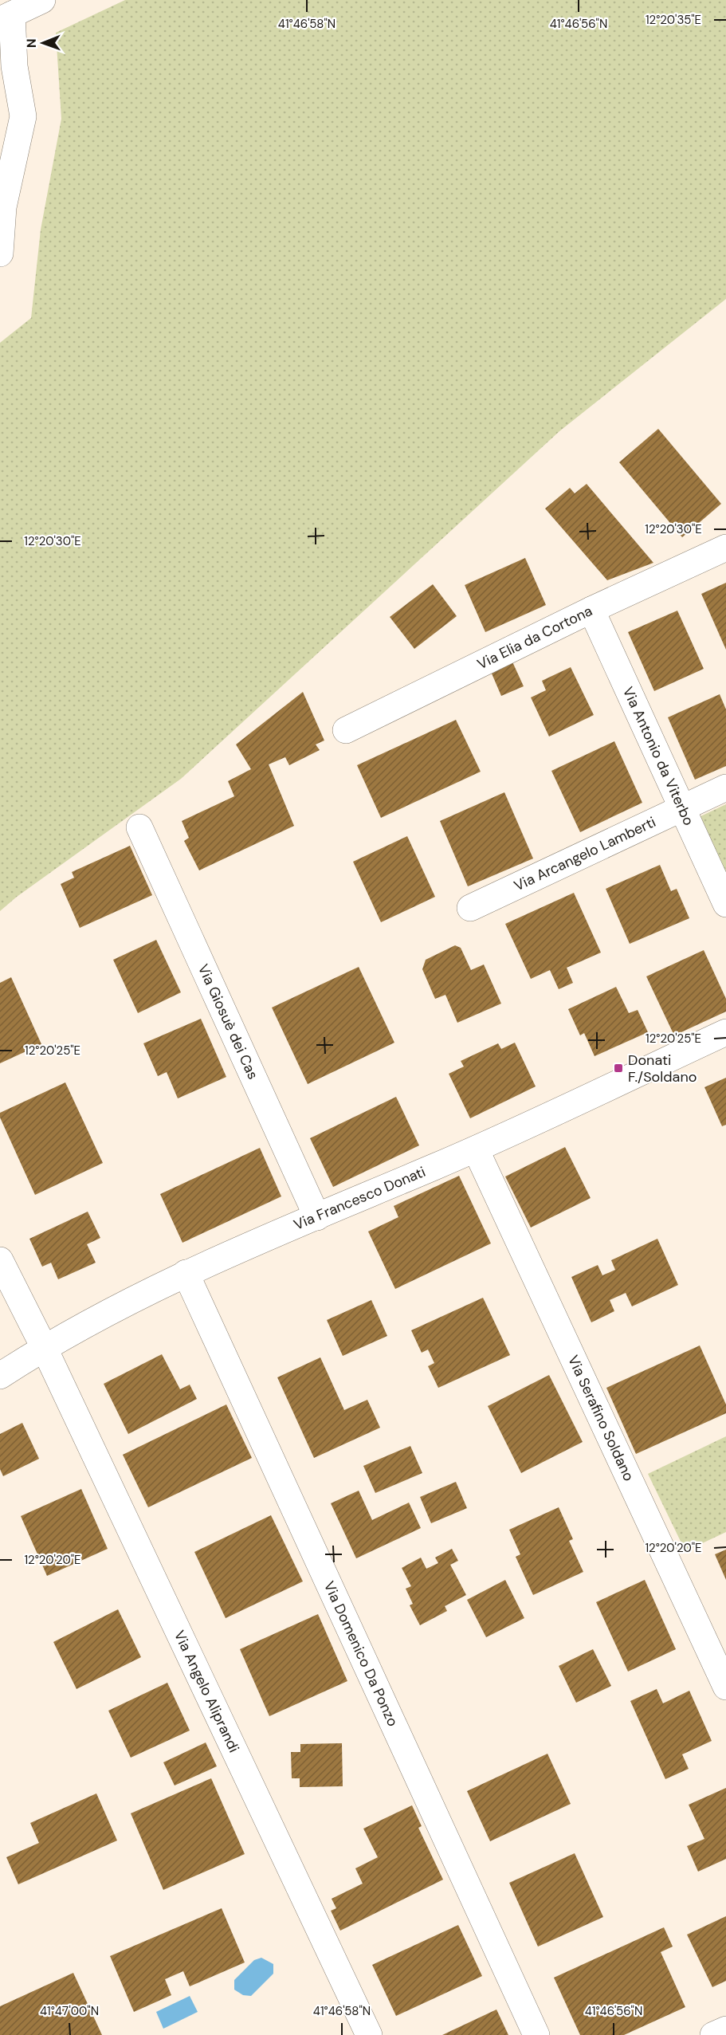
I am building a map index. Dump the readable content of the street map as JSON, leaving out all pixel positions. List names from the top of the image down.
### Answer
{
  "streets": {
    "street": [
      "Via Elia da Cortona",
      "Via Antonio da Viterbo",
      "Via Arcangelo Lamberti",
      "Via Giosuè dei Cas",
      "Via Francesco Donati",
      "Via Serafino Soldano",
      "Via Domenico Da Ponzo",
      "Via Angelo Aliprandi"
    ]
  },
  "crossings": [
    ["Via Elia da Cortona", "Via Antonio da Viterbo"],
    ["Via Antonio da Viterbo", "Via Arcangelo Lamberti"],
    ["Via Giosuè dei Cas", "Via Francesco Donati"],
    ["Via Francesco Donati", "Via Serafino Soldano"],
    ["Via Francesco Donati", "Via Domenico Da Ponzo"],
    ["Via Francesco Donati", "Via Angelo Aliprandi"]
  ],
  "places": {
    "transit": ["Donati F./Soldano"]
  },
  "north": "left",
  "coordinates": [
    "12°20'35\"E",
    "41°46'58\"N",
    "41°46'56\"N",
    "12°20'30\"E",
    "12°20'25\"E",
    "12°20'20\"E",
    "41°47'00\"N"
  ]
}
